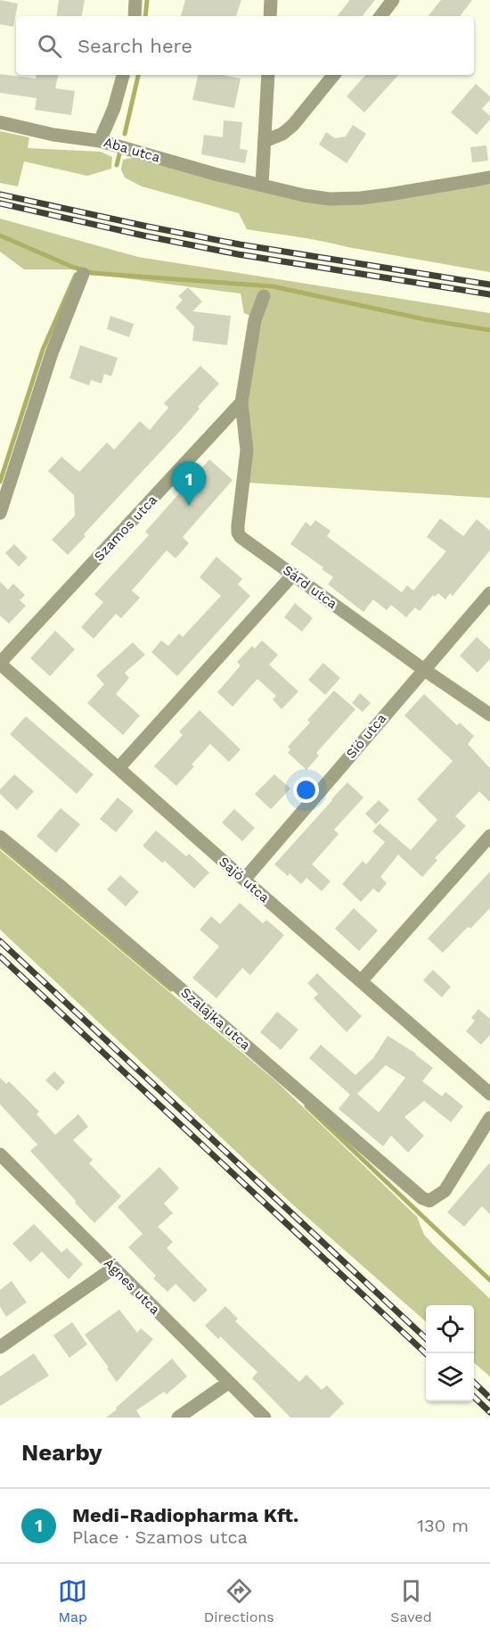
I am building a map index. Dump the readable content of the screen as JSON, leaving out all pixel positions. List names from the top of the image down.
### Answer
{
  "streets": {
    "street": [
      "Aba utca",
      "Szamos utca",
      "Sárd utca",
      "Sió utca",
      "Sajó utca",
      "Szalajka utca",
      "Ágnes utca"
    ]
  },
  "crossings": [
    ["Szamos utca", "Sárd utca"],
    ["Szamos utca", "Sajó utca"],
    ["Sárd utca", "Sió utca"],
    ["Sió utca", "Sajó utca"]
  ],
  "page": {
    "search": "Search here",
    "pins": "1",
    "heading": "Nearby",
    "list": [
      {
        "mark": "1",
        "name": "Medi-Radiopharma Kft.",
        "note": "Place · Szamos utca",
        "value": "130 m"
      }
    ],
    "nav": ["Map", "Directions", "Saved"]
  }
}
